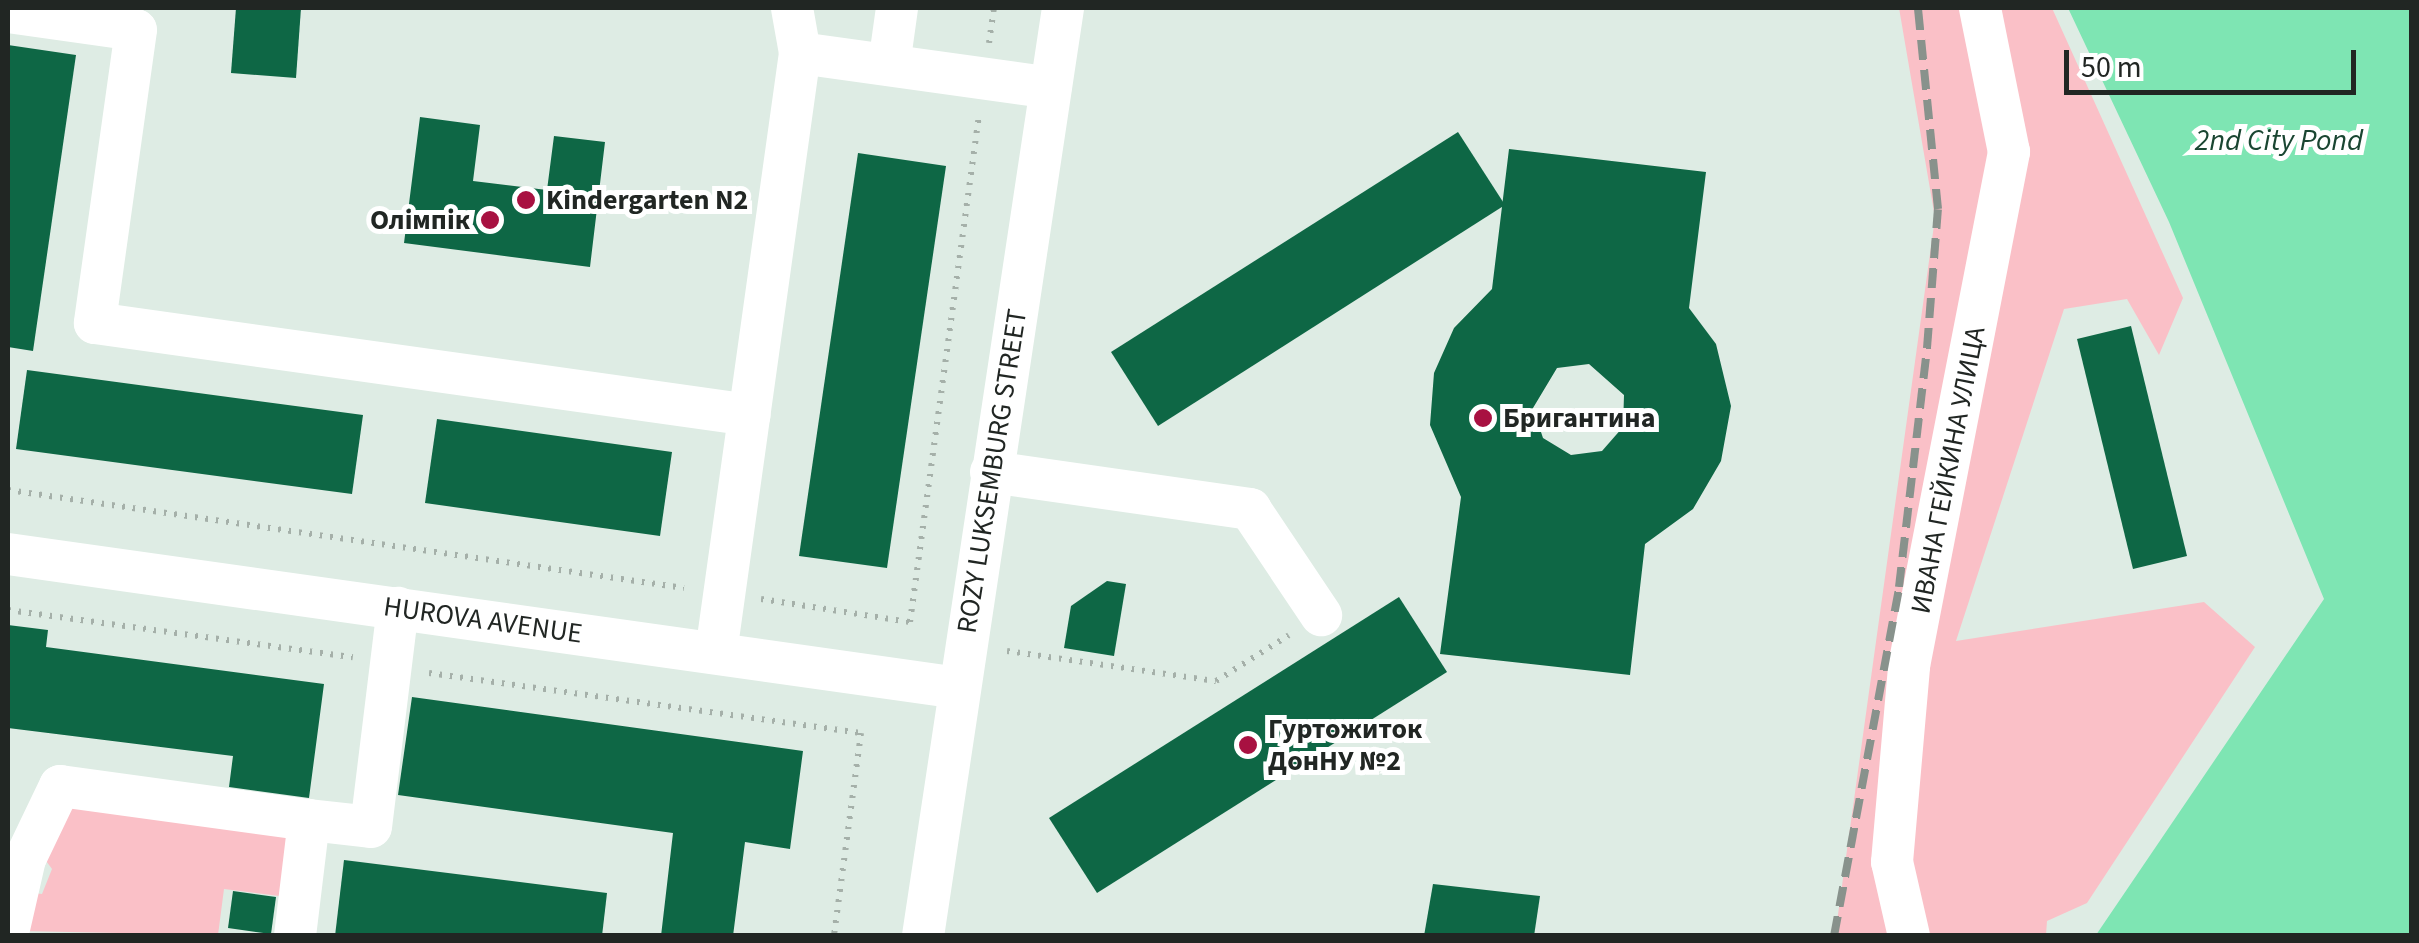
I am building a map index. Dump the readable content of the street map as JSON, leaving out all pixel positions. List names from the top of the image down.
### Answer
{
  "streets": {
    "street": ["ИВАНА ГЕЙКИНА УЛИЦА", "ROZY LUKSEMBURG STREET", "HUROVA AVENUE"]
  },
  "crossings": [
    ["ROZY LUKSEMBURG STREET", "HUROVA AVENUE"]
  ],
  "water": ["2nd City Pond"],
  "places": [
    "Kindergarten N2",
    "Олімпік",
    "Бригантина",
    "Гуртожиток ДонНУ №2"
  ],
  "scale_bar": "50 m"
}
